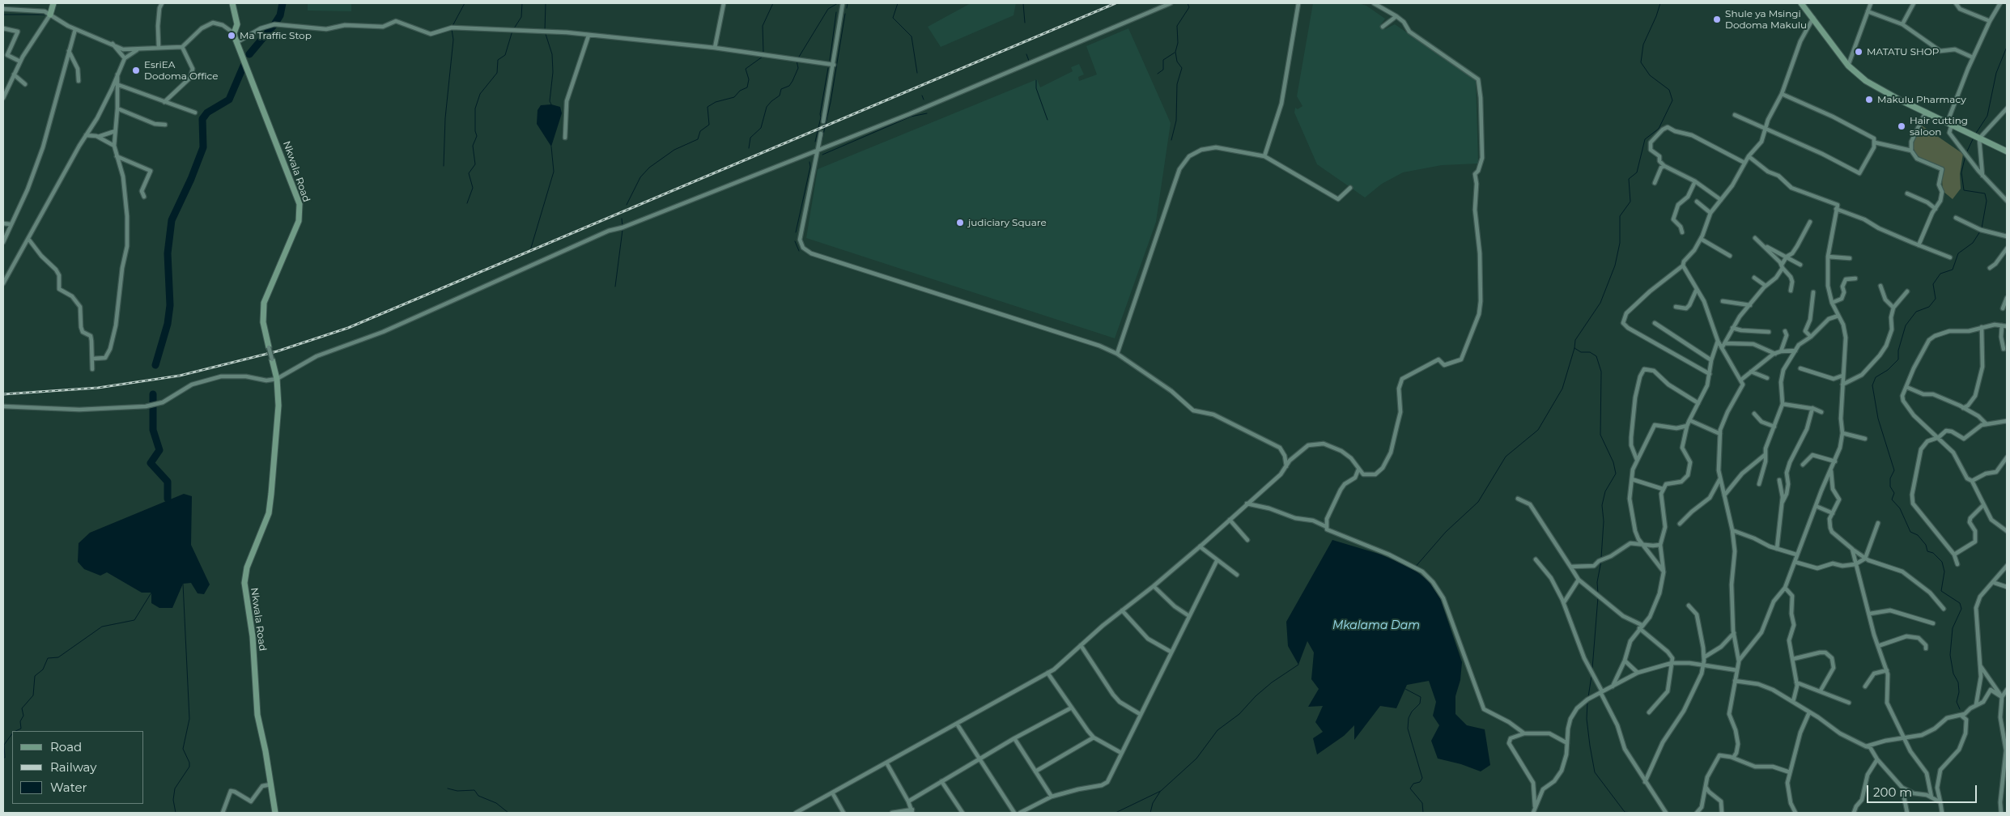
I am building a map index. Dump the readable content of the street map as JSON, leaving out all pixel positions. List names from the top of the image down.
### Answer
{
  "streets": {
    "street": ["Nkwala Road"]
  },
  "water": ["Mkalama Dam"],
  "places": [
    "Shule ya Msingi Dodoma Makulu",
    "Ma Traffic Stop",
    "MATATU SHOP",
    "EsriEA Dodoma Office",
    "Makulu Pharmacy",
    "Hair cutting saloon",
    "judiciary Square"
  ],
  "legend": ["Road", "Railway", "Water"],
  "scale_bar": "200 m"
}
